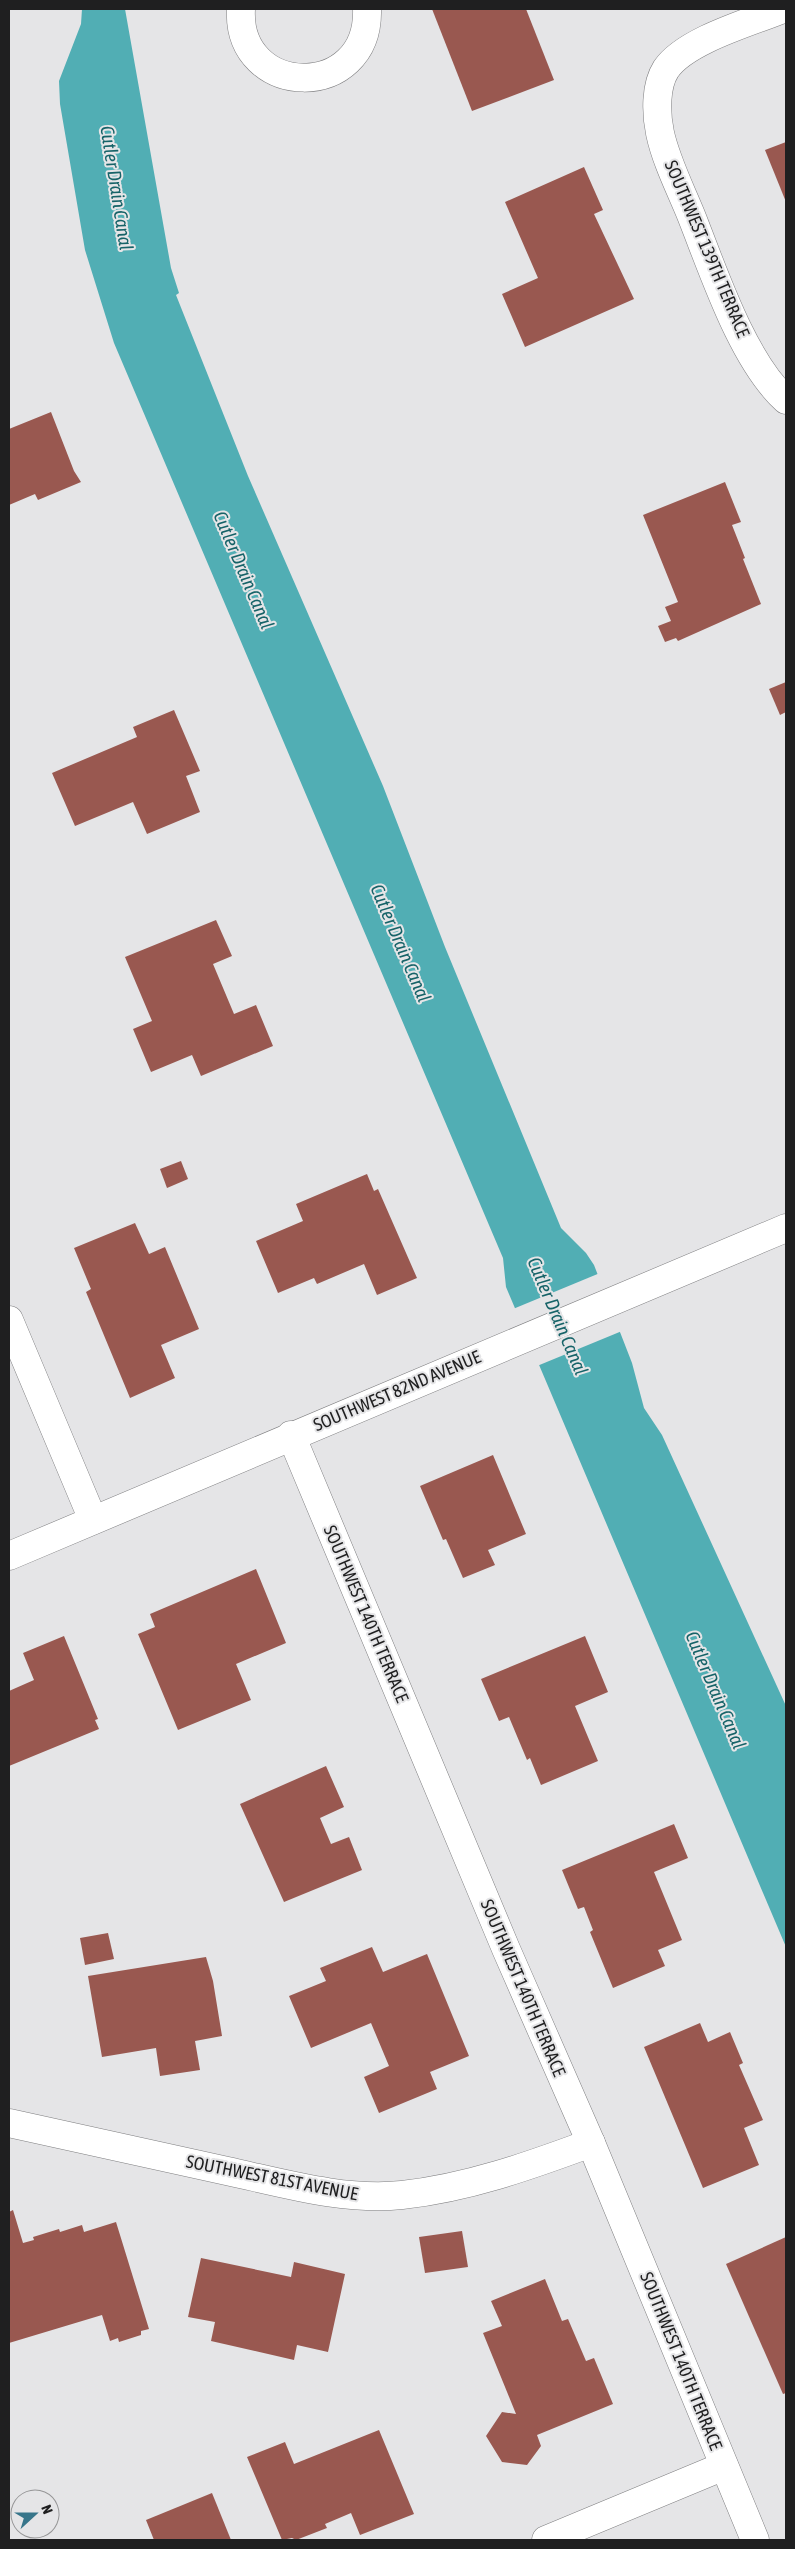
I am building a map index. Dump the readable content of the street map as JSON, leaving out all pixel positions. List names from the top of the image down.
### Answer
{
  "streets": {
    "street": [
      "SOUTHWEST 139TH TERRACE",
      "SOUTHWEST 82ND AVENUE",
      "SOUTHWEST 140TH TERRACE",
      "SOUTHWEST 81ST AVENUE"
    ]
  },
  "crossings": [
    ["SOUTHWEST 82ND AVENUE", "SOUTHWEST 140TH TERRACE"],
    ["SOUTHWEST 140TH TERRACE", "SOUTHWEST 81ST AVENUE"]
  ],
  "water": ["Cutler Drain Canal"],
  "north": "right"
}
